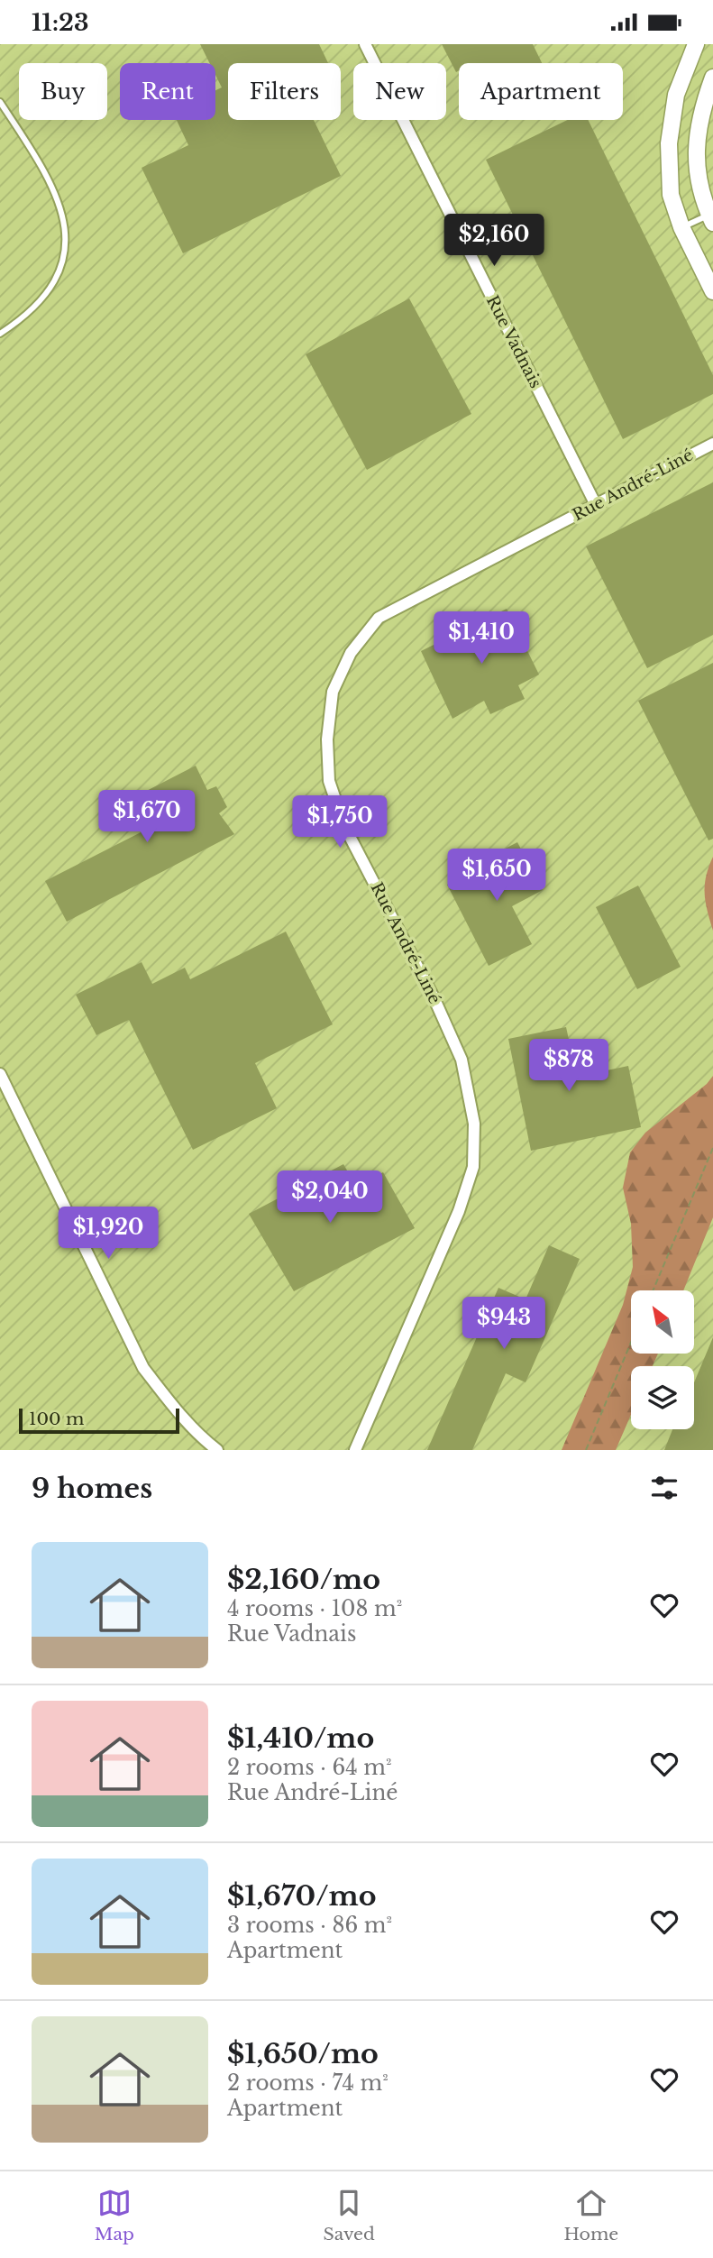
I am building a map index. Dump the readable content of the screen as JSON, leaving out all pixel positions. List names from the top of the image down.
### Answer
{
  "streets": {
    "street": ["Rue Vadnais", "Rue André-Liné"]
  },
  "crossings": [
    ["Rue Vadnais", "Rue André-Liné"]
  ],
  "scale_bar": "100 m",
  "north": "top left",
  "page": {
    "status": "11:23",
    "chip": [
      "Buy",
      "Rent",
      "Filters",
      "New",
      "Apartment"
    ],
    "price": [
      "$2,160",
      "$1,410",
      "$1,670",
      "$1,750",
      "$1,650",
      "$878",
      "$2,040",
      "$1,920",
      "$943"
    ],
    "scale": "100 m",
    "heading": "9 homes",
    "list": [
      {
        "name": "$2,160/mo",
        "note": "4 rooms · 108 m² · Rue Vadnais"
      },
      {
        "name": "$1,410/mo",
        "note": "2 rooms · 64 m² · Rue André-Liné"
      },
      {
        "name": "$1,670/mo",
        "note": "3 rooms · 86 m² · Apartment"
      },
      {
        "name": "$1,650/mo",
        "note": "2 rooms · 74 m² · Apartment"
      }
    ],
    "tabs": ["Map", "Saved", "Home"]
  }
}
